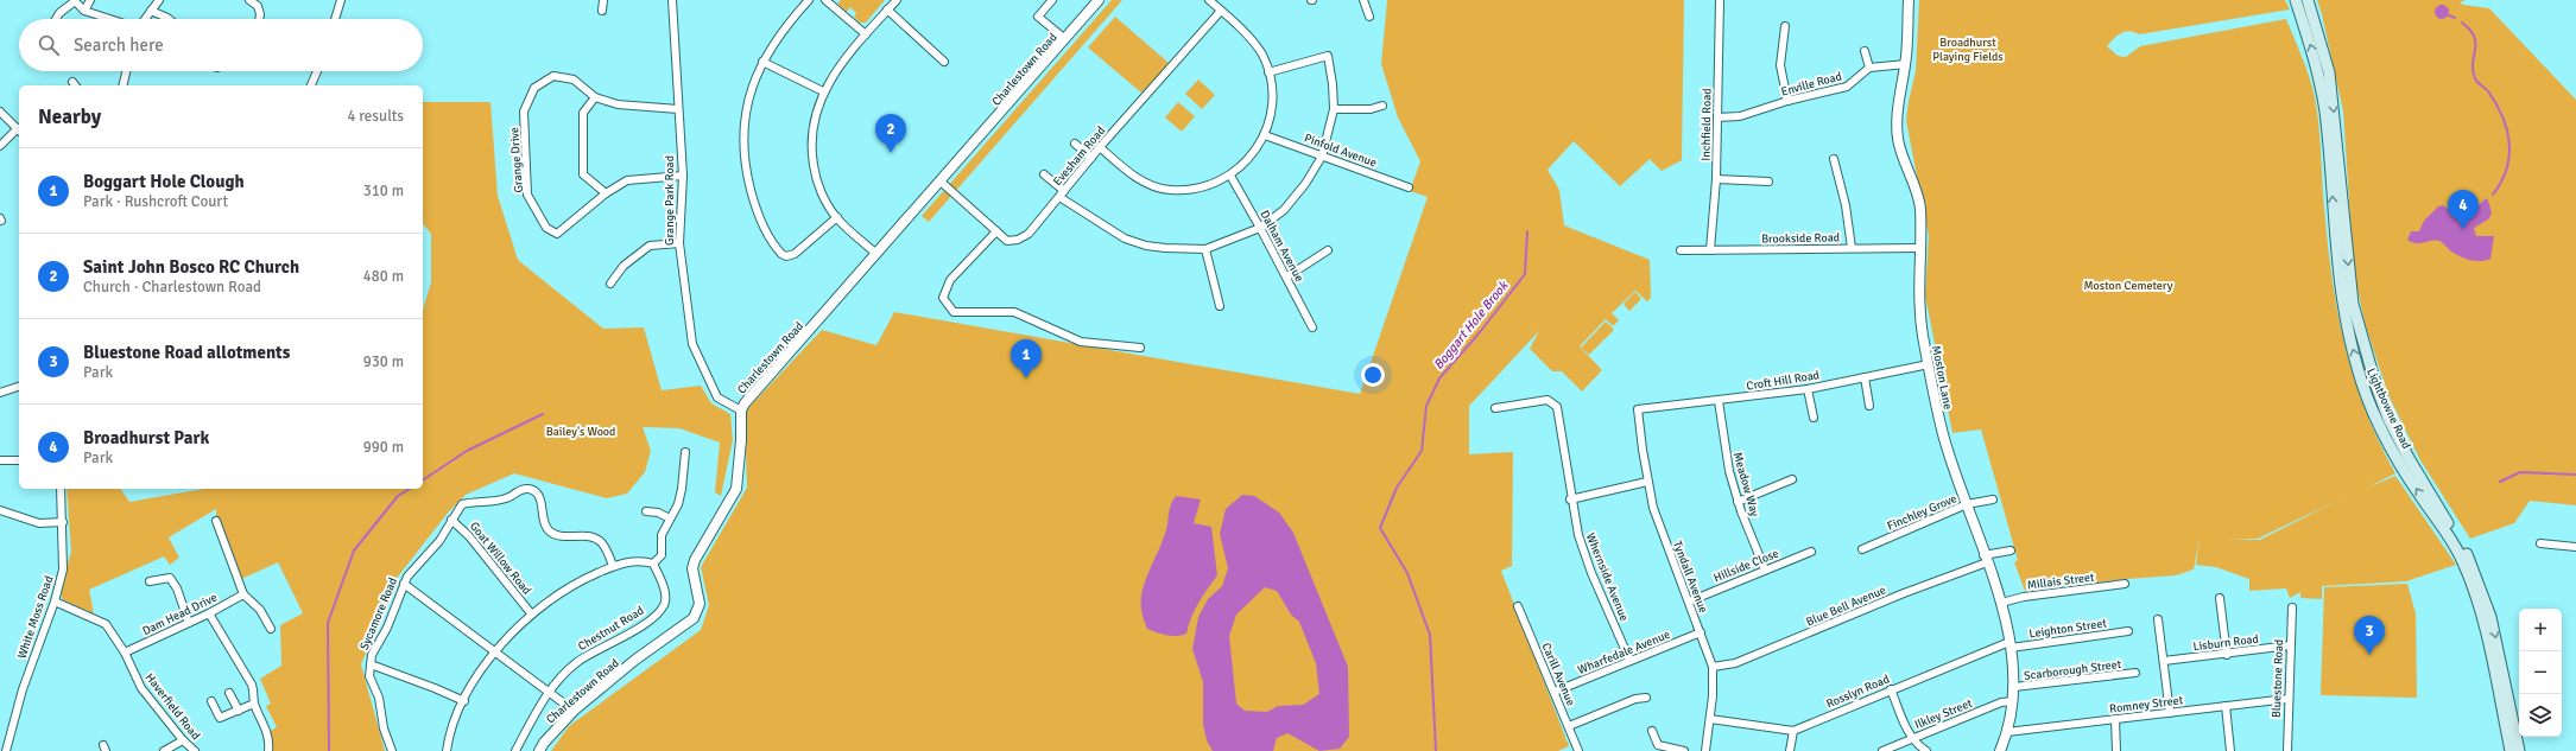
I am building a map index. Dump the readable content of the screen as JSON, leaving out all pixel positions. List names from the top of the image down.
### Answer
{
  "streets": {
    "main road": ["Lightbowne Road"],
    "street": [
      "Charlestown Road",
      "Enville Road",
      "Inchfield Road",
      "Pinfold Avenue",
      "Evesham Road",
      "Grange Drive",
      "Grange Park Road",
      "Brookside Road",
      "Dalham Avenue",
      "Moston Lane",
      "Croft Hill Road",
      "Meadow Way",
      "Finchley Grove",
      "Goat Willow Road",
      "Hillside Close",
      "Whernside Avenue",
      "Tyndall Avenue",
      "Millais Street",
      "Blue Bell Avenue",
      "Dam Head Drive",
      "Sycamore Road",
      "White Moss Road",
      "Chestnut Road",
      "Leighton Street",
      "Lisburn Road",
      "Wharfedale Avenue",
      "Scarborough Street",
      "Carill Avenue",
      "Bluestone Road",
      "Rosslyn Road",
      "Romney Street",
      "Haverfield Road",
      "Ilkley Street"
    ]
  },
  "crossings": [
    ["Charlestown Road", "Evesham Road"],
    ["Charlestown Road", "Grange Park Road"],
    ["Enville Road", "Inchfield Road"],
    ["Inchfield Road", "Brookside Road"],
    ["Grange Drive", "Grange Park Road"],
    ["Brookside Road", "Moston Lane"],
    ["Moston Lane", "Croft Hill Road"],
    ["Moston Lane", "Finchley Grove"],
    ["Moston Lane", "Millais Street"],
    ["Moston Lane", "Blue Bell Avenue"],
    ["Moston Lane", "Leighton Street"],
    ["Moston Lane", "Scarborough Street"],
    ["Moston Lane", "Rosslyn Road"],
    ["Moston Lane", "Romney Street"],
    ["Moston Lane", "Ilkley Street"],
    ["Croft Hill Road", "Meadow Way"],
    ["Croft Hill Road", "Tyndall Avenue"],
    ["Meadow Way", "Hillside Close"],
    ["Goat Willow Road", "Sycamore Road"],
    ["Hillside Close", "Tyndall Avenue"],
    ["Whernside Avenue", "Wharfedale Avenue"],
    ["Tyndall Avenue", "Blue Bell Avenue"],
    ["Tyndall Avenue", "Wharfedale Avenue"],
    ["Dam Head Drive", "Haverfield Road"],
    ["White Moss Road", "Haverfield Road"],
    ["Leighton Street", "Rosslyn Road"],
    ["Lisburn Road", "Bluestone Road"],
    ["Wharfedale Avenue", "Carill Avenue"],
    ["Bluestone Road", "Romney Street"]
  ],
  "water": ["Boggart Hole Brook"],
  "parks": ["Broadhurst Playing Fields", "Moston Cemetery", "Bailey's Wood"],
  "page": {
    "search": "Search here",
    "heading": ["Nearby", "4 results"],
    "pins": [
      "2",
      "4",
      "1",
      "3"
    ],
    "list": [
      {
        "mark": "1",
        "name": "Boggart Hole Clough",
        "note": "Park · Rushcroft Court",
        "value": "310 m"
      },
      {
        "mark": "2",
        "name": "Saint John Bosco RC Church",
        "note": "Church · Charlestown Road",
        "value": "480 m"
      },
      {
        "mark": "3",
        "name": "Bluestone Road allotments",
        "note": "Park",
        "value": "930 m"
      },
      {
        "mark": "4",
        "name": "Broadhurst Park",
        "note": "Park",
        "value": "990 m"
      }
    ],
    "map_buttons": ["+", "−"]
  }
}
